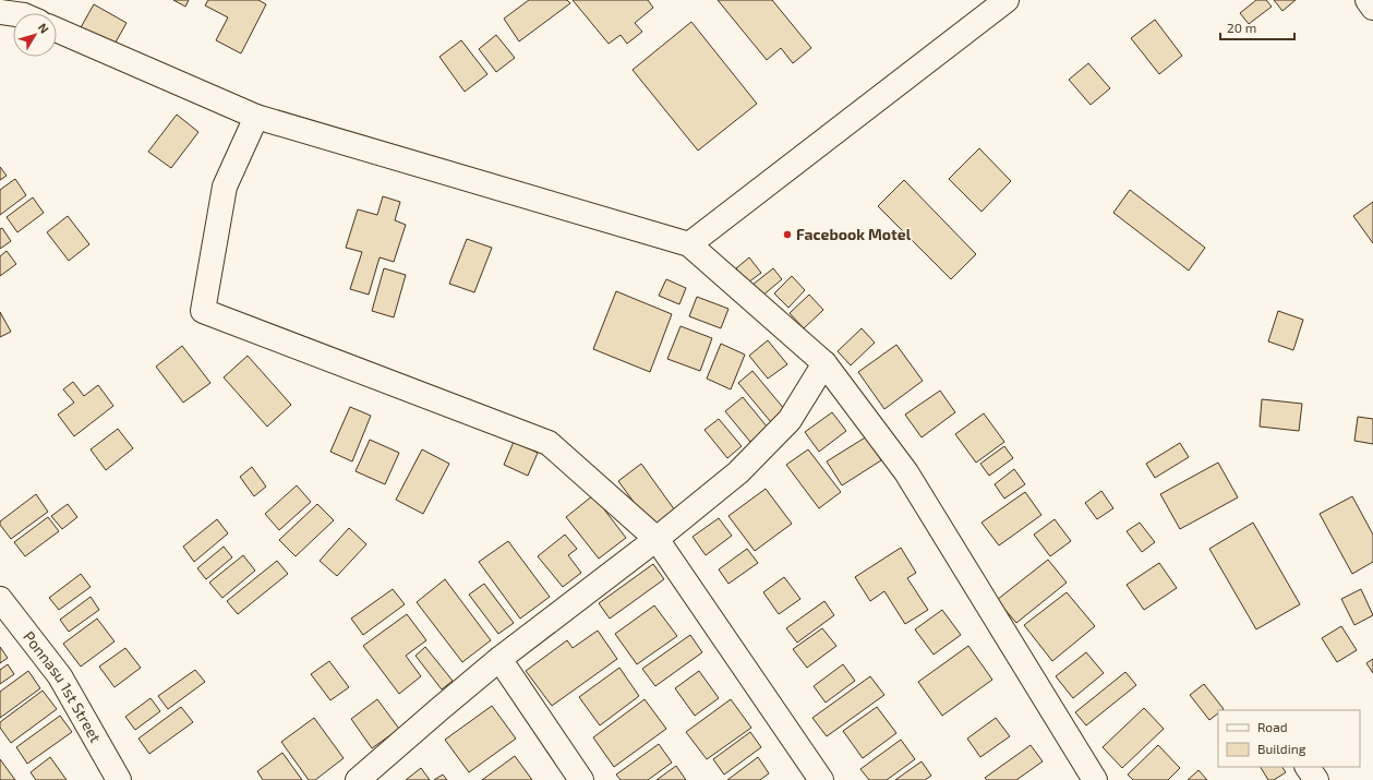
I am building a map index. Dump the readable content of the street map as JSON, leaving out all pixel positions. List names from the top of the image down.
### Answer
{
  "streets": {
    "street": ["Ponnasu 1st Street"]
  },
  "places": ["Facebook Motel"],
  "legend": ["Road", "Building"],
  "scale_bar": "20 m",
  "north": "top right"
}
